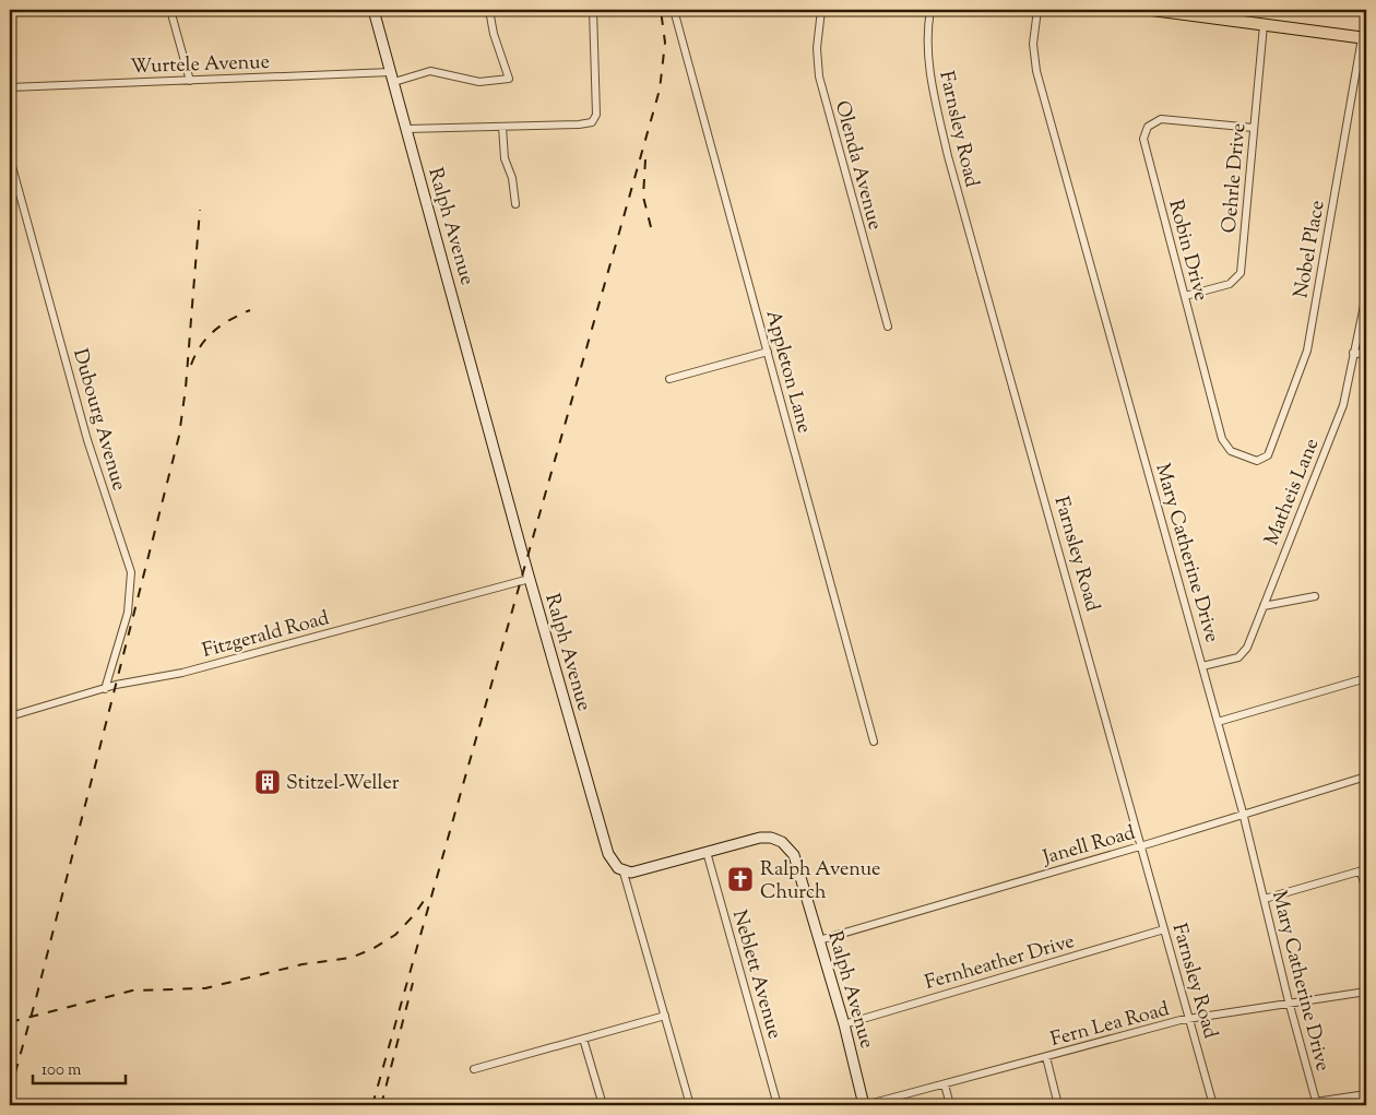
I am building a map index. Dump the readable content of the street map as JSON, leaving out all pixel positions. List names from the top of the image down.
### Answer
{
  "streets": {
    "street": [
      "Wurtele Avenue",
      "Farnsley Road",
      "Olenda Avenue",
      "Oehrle Drive",
      "Ralph Avenue",
      "Nobel Place",
      "Robin Drive",
      "Appleton Lane",
      "Dubourg Avenue",
      "Matheis Lane",
      "Mary Catherine Drive",
      "Fitzgerald Road",
      "Janell Road",
      "Fernheather Drive",
      "Neblett Avenue",
      "Fern Lea Road"
    ]
  },
  "crossings": [
    ["Wurtele Avenue", "Ralph Avenue"],
    ["Farnsley Road", "Janell Road"],
    ["Farnsley Road", "Fernheather Drive"],
    ["Farnsley Road", "Fern Lea Road"],
    ["Oehrle Drive", "Robin Drive"],
    ["Ralph Avenue", "Fitzgerald Road"],
    ["Ralph Avenue", "Janell Road"],
    ["Ralph Avenue", "Fernheather Drive"],
    ["Ralph Avenue", "Neblett Avenue"],
    ["Ralph Avenue", "Fern Lea Road"],
    ["Nobel Place", "Robin Drive"],
    ["Dubourg Avenue", "Fitzgerald Road"],
    ["Matheis Lane", "Mary Catherine Drive"],
    ["Mary Catherine Drive", "Janell Road"],
    ["Mary Catherine Drive", "Fern Lea Road"]
  ],
  "places": {
    "building": ["Stitzel-Weller"],
    "church": ["Ralph Avenue Church"]
  },
  "scale_bar": "100 m"
}
